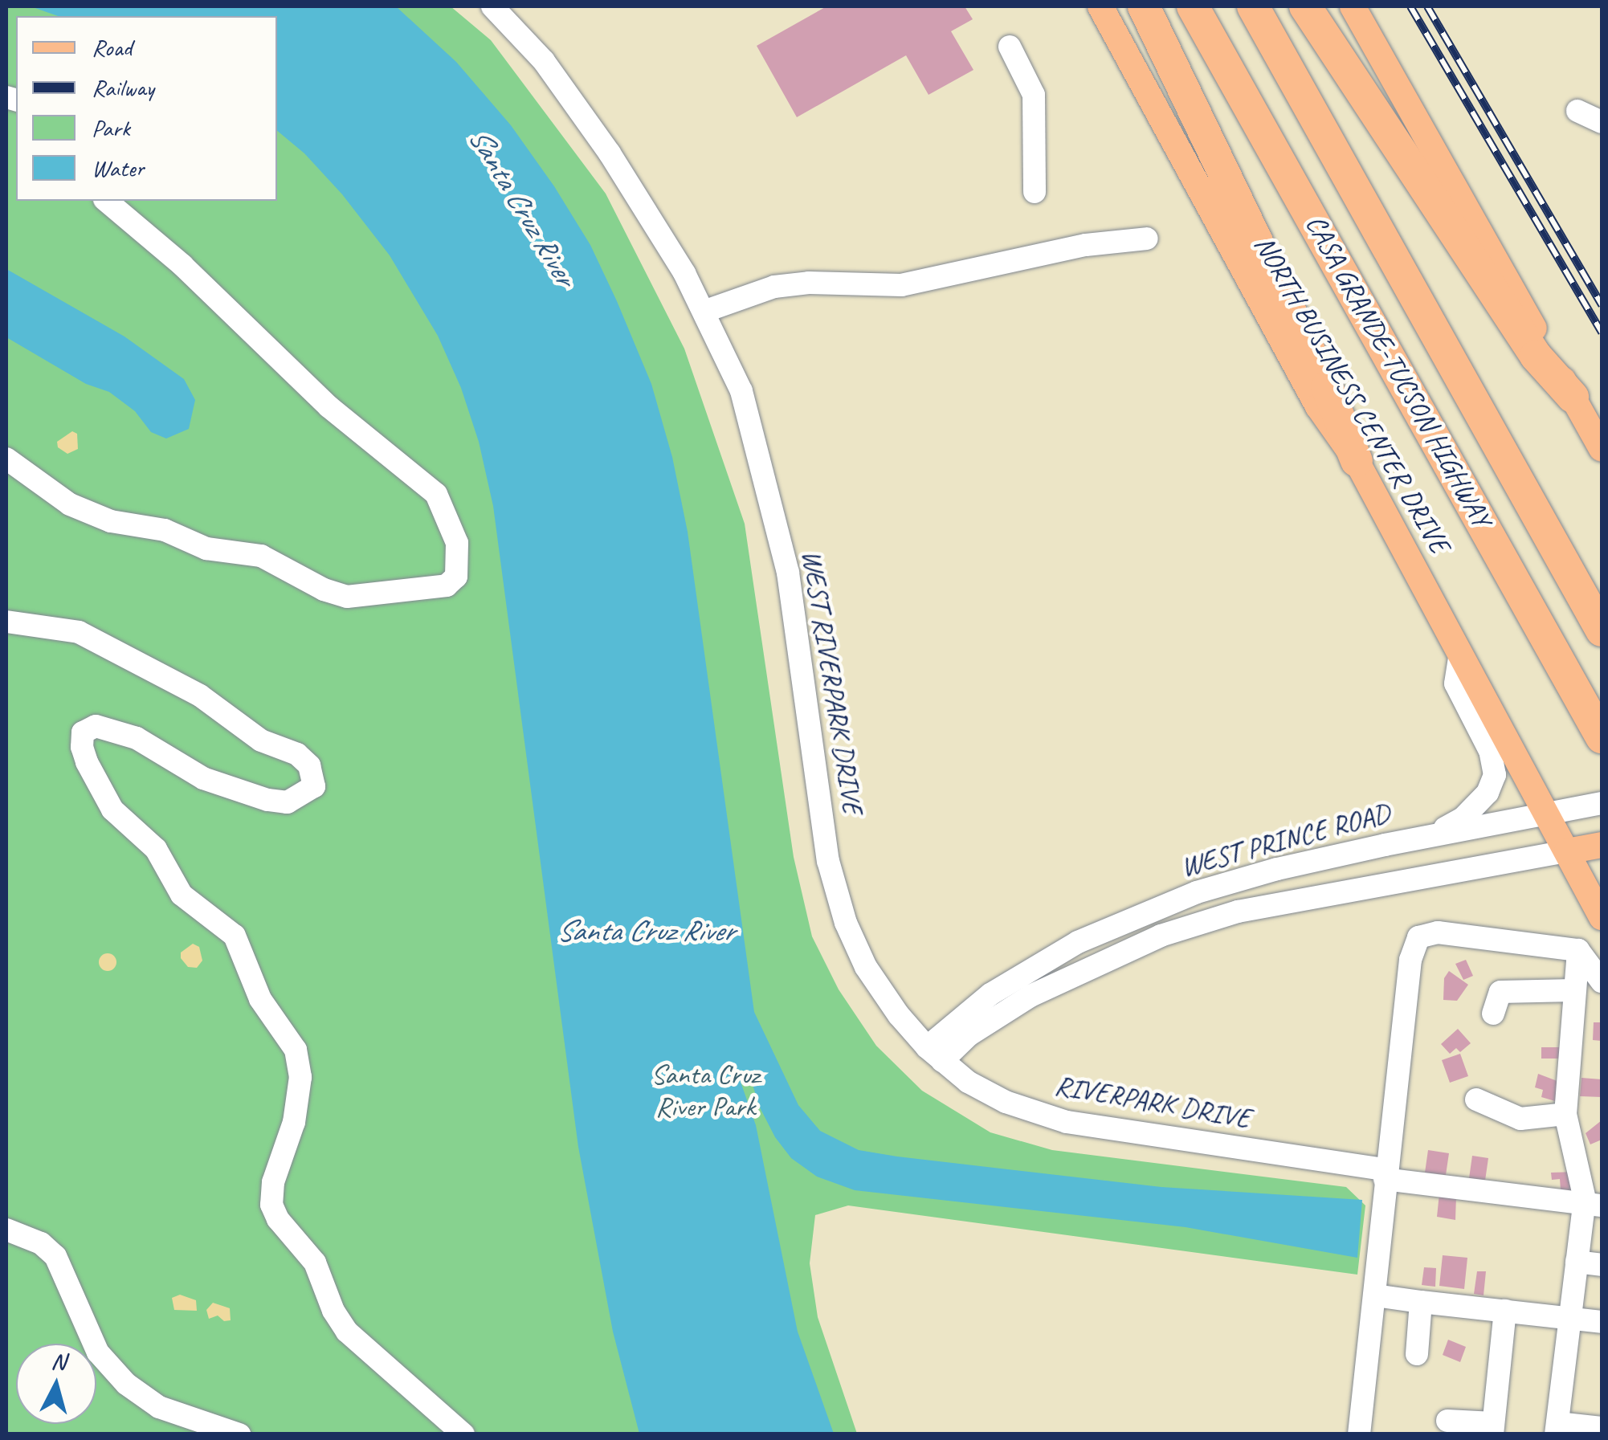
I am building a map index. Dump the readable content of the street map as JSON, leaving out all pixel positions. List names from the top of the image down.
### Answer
{
  "streets": {
    "highway": ["CASA GRANDE-TUCSON HIGHWAY"],
    "main road": ["NORTH BUSINESS CENTER DRIVE", "WEST PRINCE ROAD"],
    "street": ["WEST RIVERPARK DRIVE", "RIVERPARK DRIVE"]
  },
  "crossings": [
    ["NORTH BUSINESS CENTER DRIVE", "WEST PRINCE ROAD"],
    ["WEST RIVERPARK DRIVE", "WEST PRINCE ROAD"],
    ["WEST RIVERPARK DRIVE", "RIVERPARK DRIVE"],
    ["WEST PRINCE ROAD", "RIVERPARK DRIVE"]
  ],
  "water": ["Santa Cruz River"],
  "parks": ["Santa Cruz River Park"],
  "legend": [
    "Road",
    "Railway",
    "Park",
    "Water"
  ],
  "north": "top"
}
